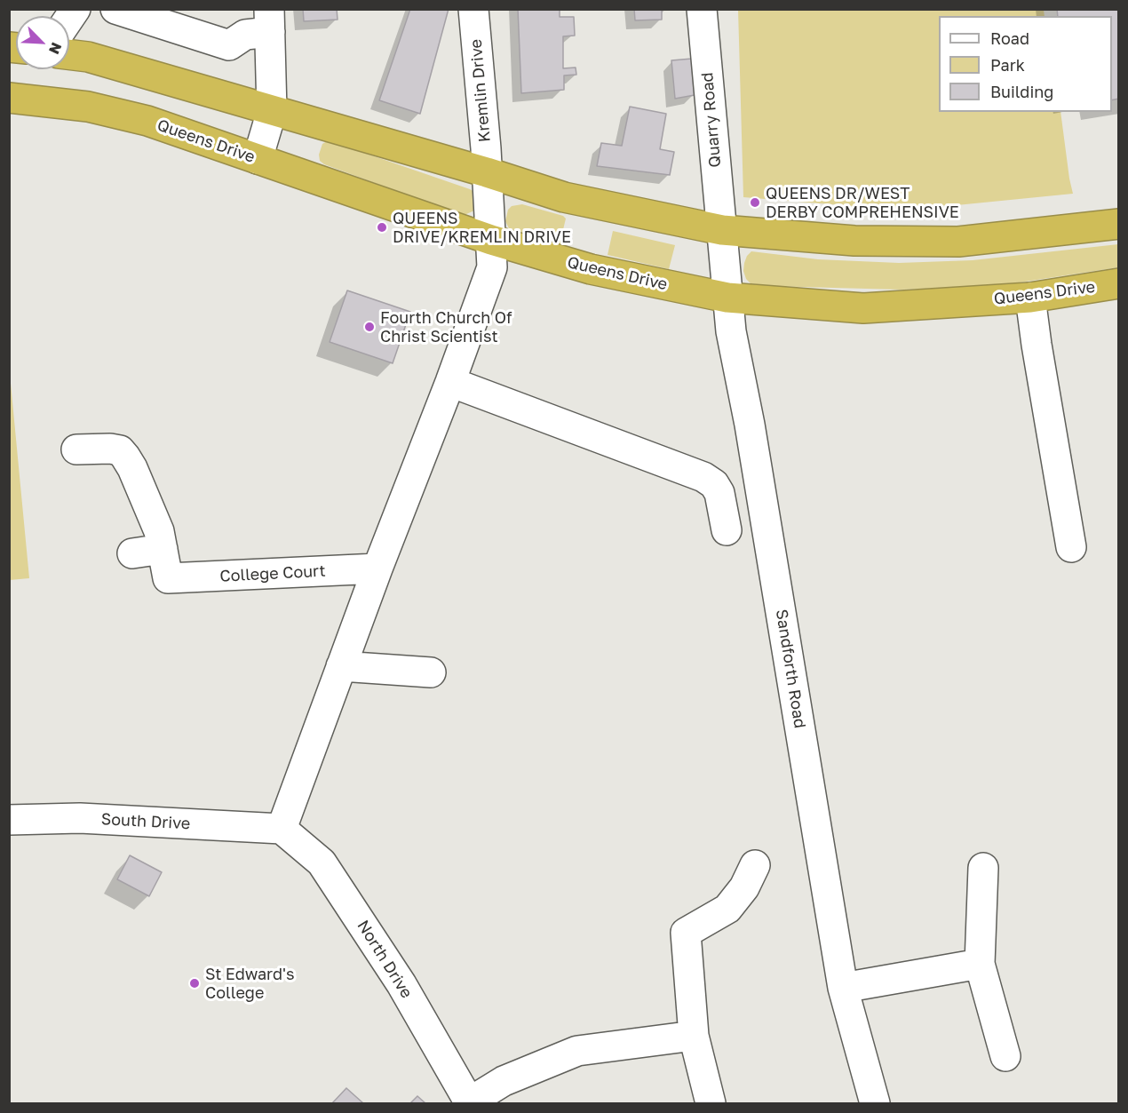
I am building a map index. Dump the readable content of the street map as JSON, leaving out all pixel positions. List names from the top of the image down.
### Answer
{
  "streets": {
    "highway": ["Queens Drive"],
    "street": [
      "Kremlin Drive",
      "Quarry Road",
      "College Court",
      "Sandforth Road",
      "South Drive",
      "North Drive"
    ]
  },
  "crossings": [
    ["Kremlin Drive", "Queens Drive"],
    ["Kremlin Drive", "College Court"],
    ["Kremlin Drive", "South Drive"],
    ["Kremlin Drive", "North Drive"],
    ["Quarry Road", "Sandforth Road"],
    ["Queens Drive", "Sandforth Road"],
    ["South Drive", "North Drive"]
  ],
  "places": [
    "QUEENS DR/WEST DERBY COMPREHENSIVE",
    "QUEENS DRIVE/KREMLIN DRIVE",
    "Fourth Church Of Christ Scientist",
    "St Edward's College"
  ],
  "legend": ["Road", "Park", "Building"],
  "north": "bottom right"
}
